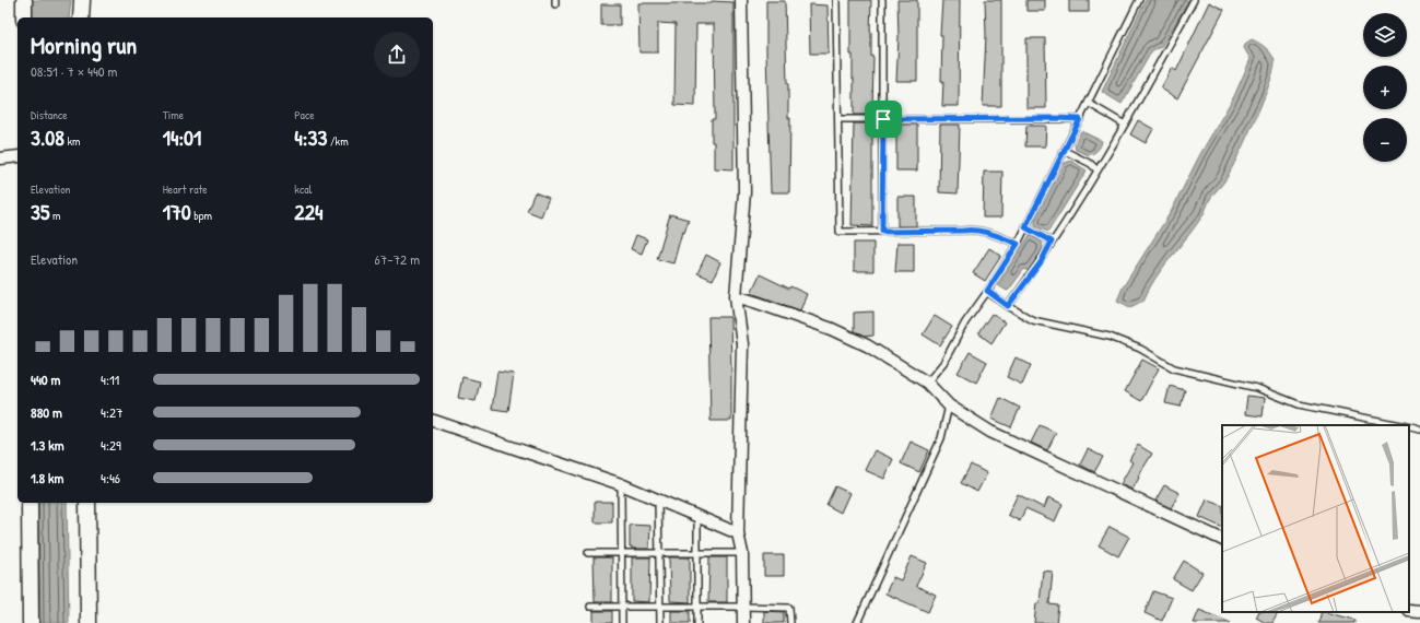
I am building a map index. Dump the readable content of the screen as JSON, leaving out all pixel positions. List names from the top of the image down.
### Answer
{
  "page": {
    "map_buttons": ["+", "−"],
    "heading": ["Morning run", "08:51 · 7 × 440 m"],
    "stats": [
      ["Distance", "3.08 km"],
      ["Time", "14:01"],
      ["Pace", "4:33 /km"],
      ["Elevation", "35 m"],
      ["Heart rate", "170 bpm"],
      ["kcal", "224"]
    ],
    "chart": ["Elevation", "67–72 m"],
    "list": [
      {
        "name": "440 m",
        "note": "4:11"
      },
      {
        "name": "880 m",
        "note": "4:27"
      },
      {
        "name": "1.3 km",
        "note": "4:29"
      },
      {
        "name": "1.8 km",
        "note": "4:46"
      }
    ]
  }
}
